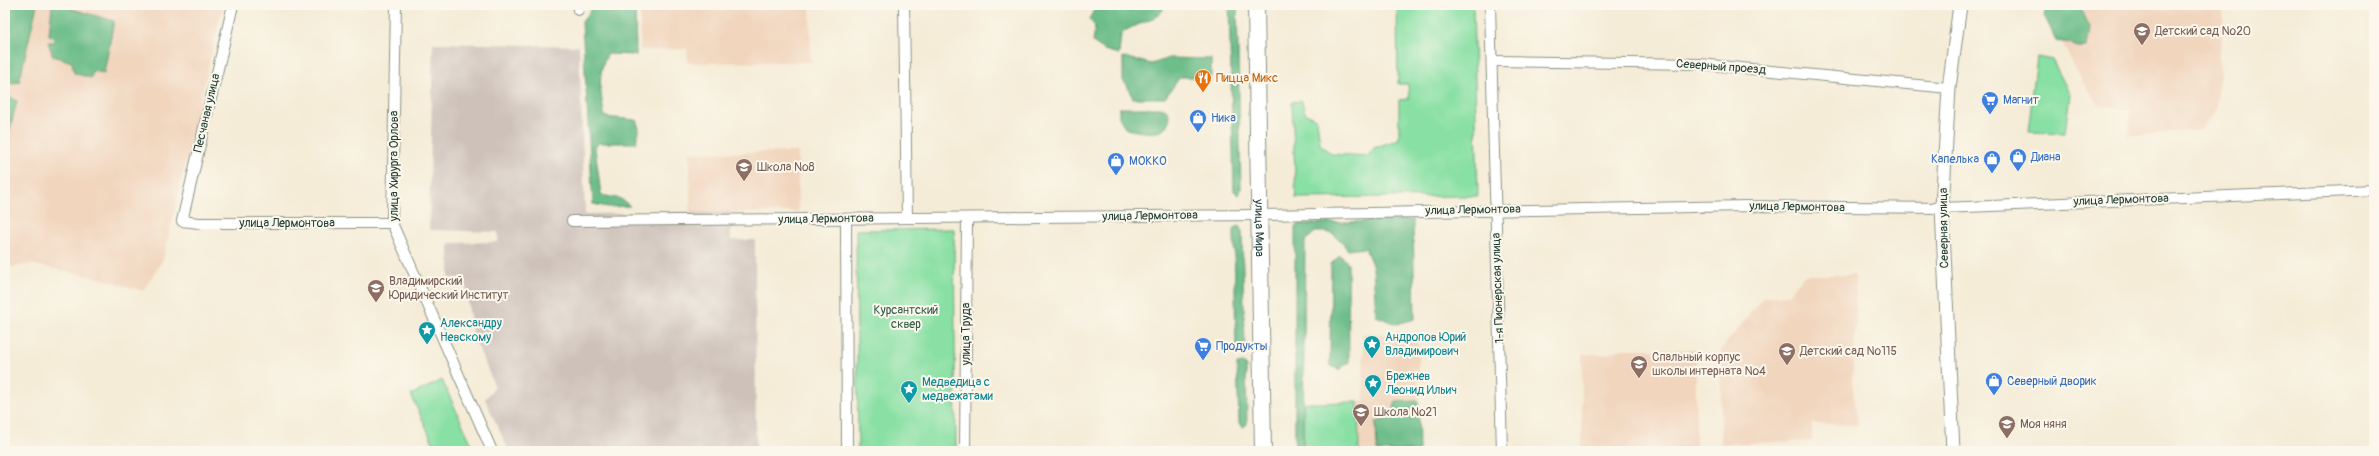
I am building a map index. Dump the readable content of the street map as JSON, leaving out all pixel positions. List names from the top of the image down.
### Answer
{
  "streets": {
    "main road": ["улица Мира"],
    "street": [
      "Северный проезд",
      "Песчаная улица",
      "улица Хирурга Орлова",
      "улица Лермонтова",
      "Северная улица",
      "1-я Пионерская улица",
      "улица Труда"
    ]
  },
  "crossings": [
    ["Северный проезд", "Северная улица"],
    ["Северный проезд", "1-я Пионерская улица"],
    ["Песчаная улица", "улица Лермонтова"],
    ["улица Хирурга Орлова", "улица Лермонтова"],
    ["улица Лермонтова", "улица Мира"],
    ["улица Лермонтова", "Северная улица"],
    ["улица Лермонтова", "1-я Пионерская улица"],
    ["улица Лермонтова", "улица Труда"]
  ],
  "parks": ["Курсантский сквер"],
  "places": {
    "school or university": [
      "Детский сад №20",
      "Школа №8",
      "Владимирский Юридический Институт",
      "Детский сад №115",
      "Cпальный корпус школы интерната №4",
      "Школа №21",
      "Моя няня"
    ],
    "restaurant": ["Пицца Микс"],
    "supermarket": ["Магнит", "Продукты"],
    "shop": [
      "Ника",
      "Диана",
      "Капелька",
      "МОККО",
      "Северный дворик"
    ],
    "place": [
      "Александру Невскому",
      "Андропов Юрий Владимирович",
      "Брежнев Леонид Ильич",
      "Медведица с медвежатами"
    ]
  }
}
